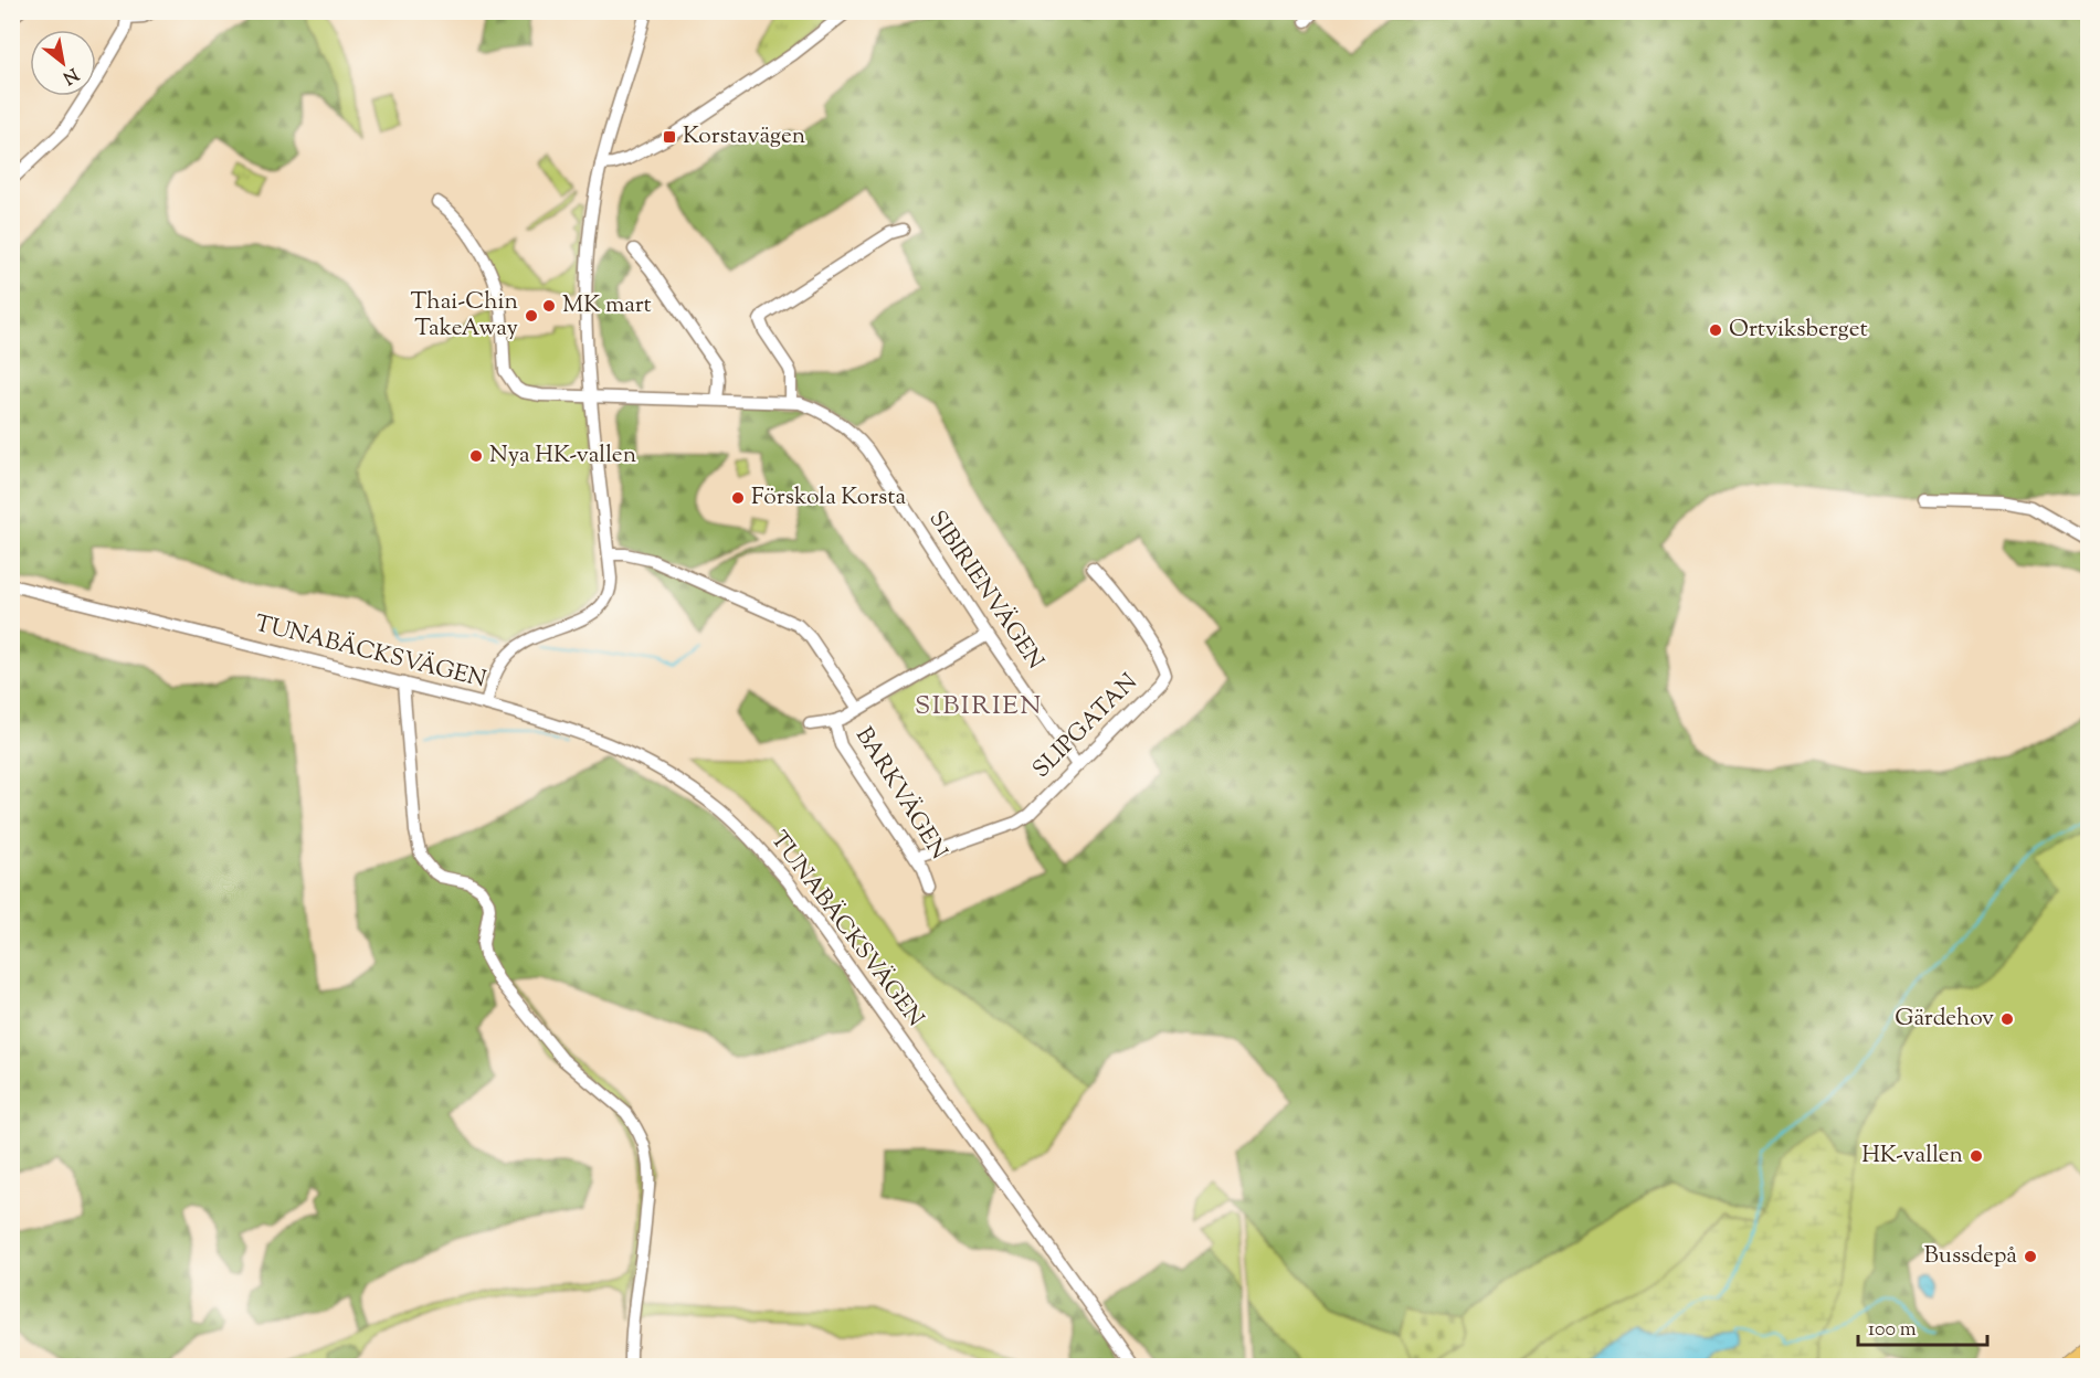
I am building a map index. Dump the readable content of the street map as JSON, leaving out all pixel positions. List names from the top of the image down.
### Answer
{
  "streets": {
    "street": [
      "SIBIRIENVÄGEN",
      "TUNABÄCKSVÄGEN",
      "SLIPGATAN",
      "BARKVÄGEN"
    ]
  },
  "crossings": [
    ["SIBIRIENVÄGEN", "SLIPGATAN"],
    ["SLIPGATAN", "BARKVÄGEN"]
  ],
  "districts": ["SIBIRIEN"],
  "places": {
    "transit": ["Korstavägen"],
    "other": [
      "MK mart",
      "Thai-Chin TakeAway",
      "Ortviksberget",
      "Nya HK-vallen",
      "Förskola Korsta",
      "Gärdehov",
      "HK-vallen",
      "Bussdepå"
    ]
  },
  "scale_bar": "100 m",
  "north": "bottom right"
}
